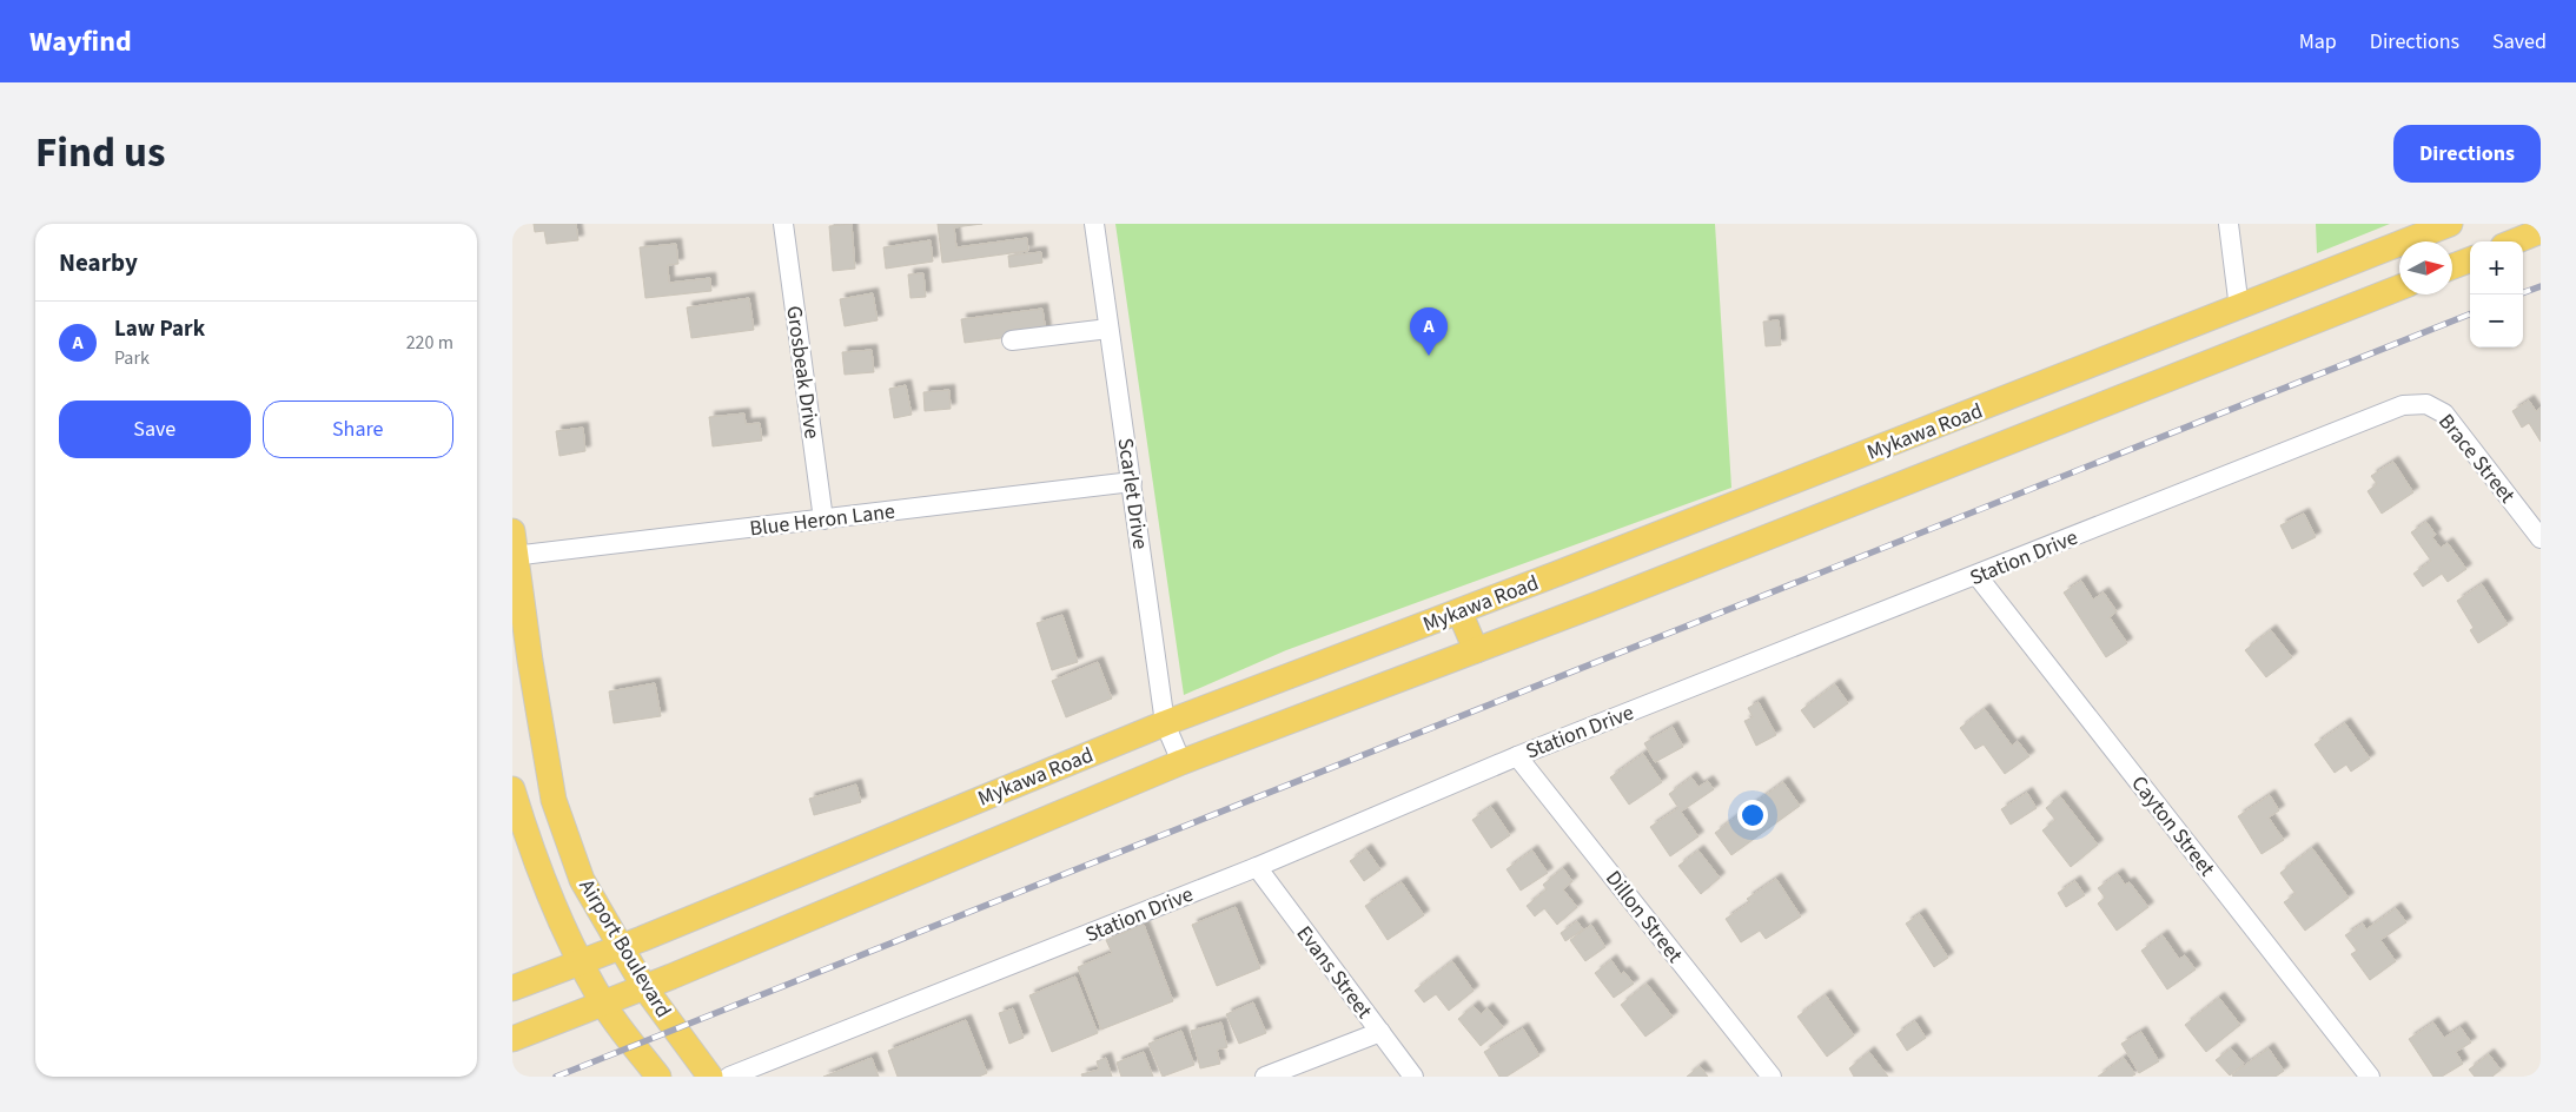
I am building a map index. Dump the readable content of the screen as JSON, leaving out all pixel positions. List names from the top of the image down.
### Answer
{
  "streets": {
    "main road": ["Mykawa Road", "Airport Boulevard"],
    "street": [
      "Grosbeak Drive",
      "Brace Street",
      "Scarlet Drive",
      "Blue Heron Lane",
      "Station Drive",
      "Cayton Street",
      "Dillon Street",
      "Evans Street"
    ]
  },
  "crossings": [
    ["Grosbeak Drive", "Blue Heron Lane"],
    ["Mykawa Road", "Scarlet Drive"],
    ["Mykawa Road", "Airport Boulevard"],
    ["Brace Street", "Station Drive"],
    ["Scarlet Drive", "Blue Heron Lane"],
    ["Blue Heron Lane", "Airport Boulevard"],
    ["Station Drive", "Cayton Street"],
    ["Station Drive", "Dillon Street"],
    ["Station Drive", "Evans Street"]
  ],
  "north": "right",
  "page": {
    "header": "Wayfind",
    "nav": ["Map", "Directions", "Saved"],
    "title": "Find us",
    "buttons": [
      "Directions",
      ["Save", "Share"]
    ],
    "heading": "Nearby",
    "map_buttons": ["+", "−"],
    "list": [
      {
        "mark": "A",
        "name": "Law Park",
        "note": "Park",
        "value": "220 m"
      }
    ],
    "pins": "A"
  }
}
